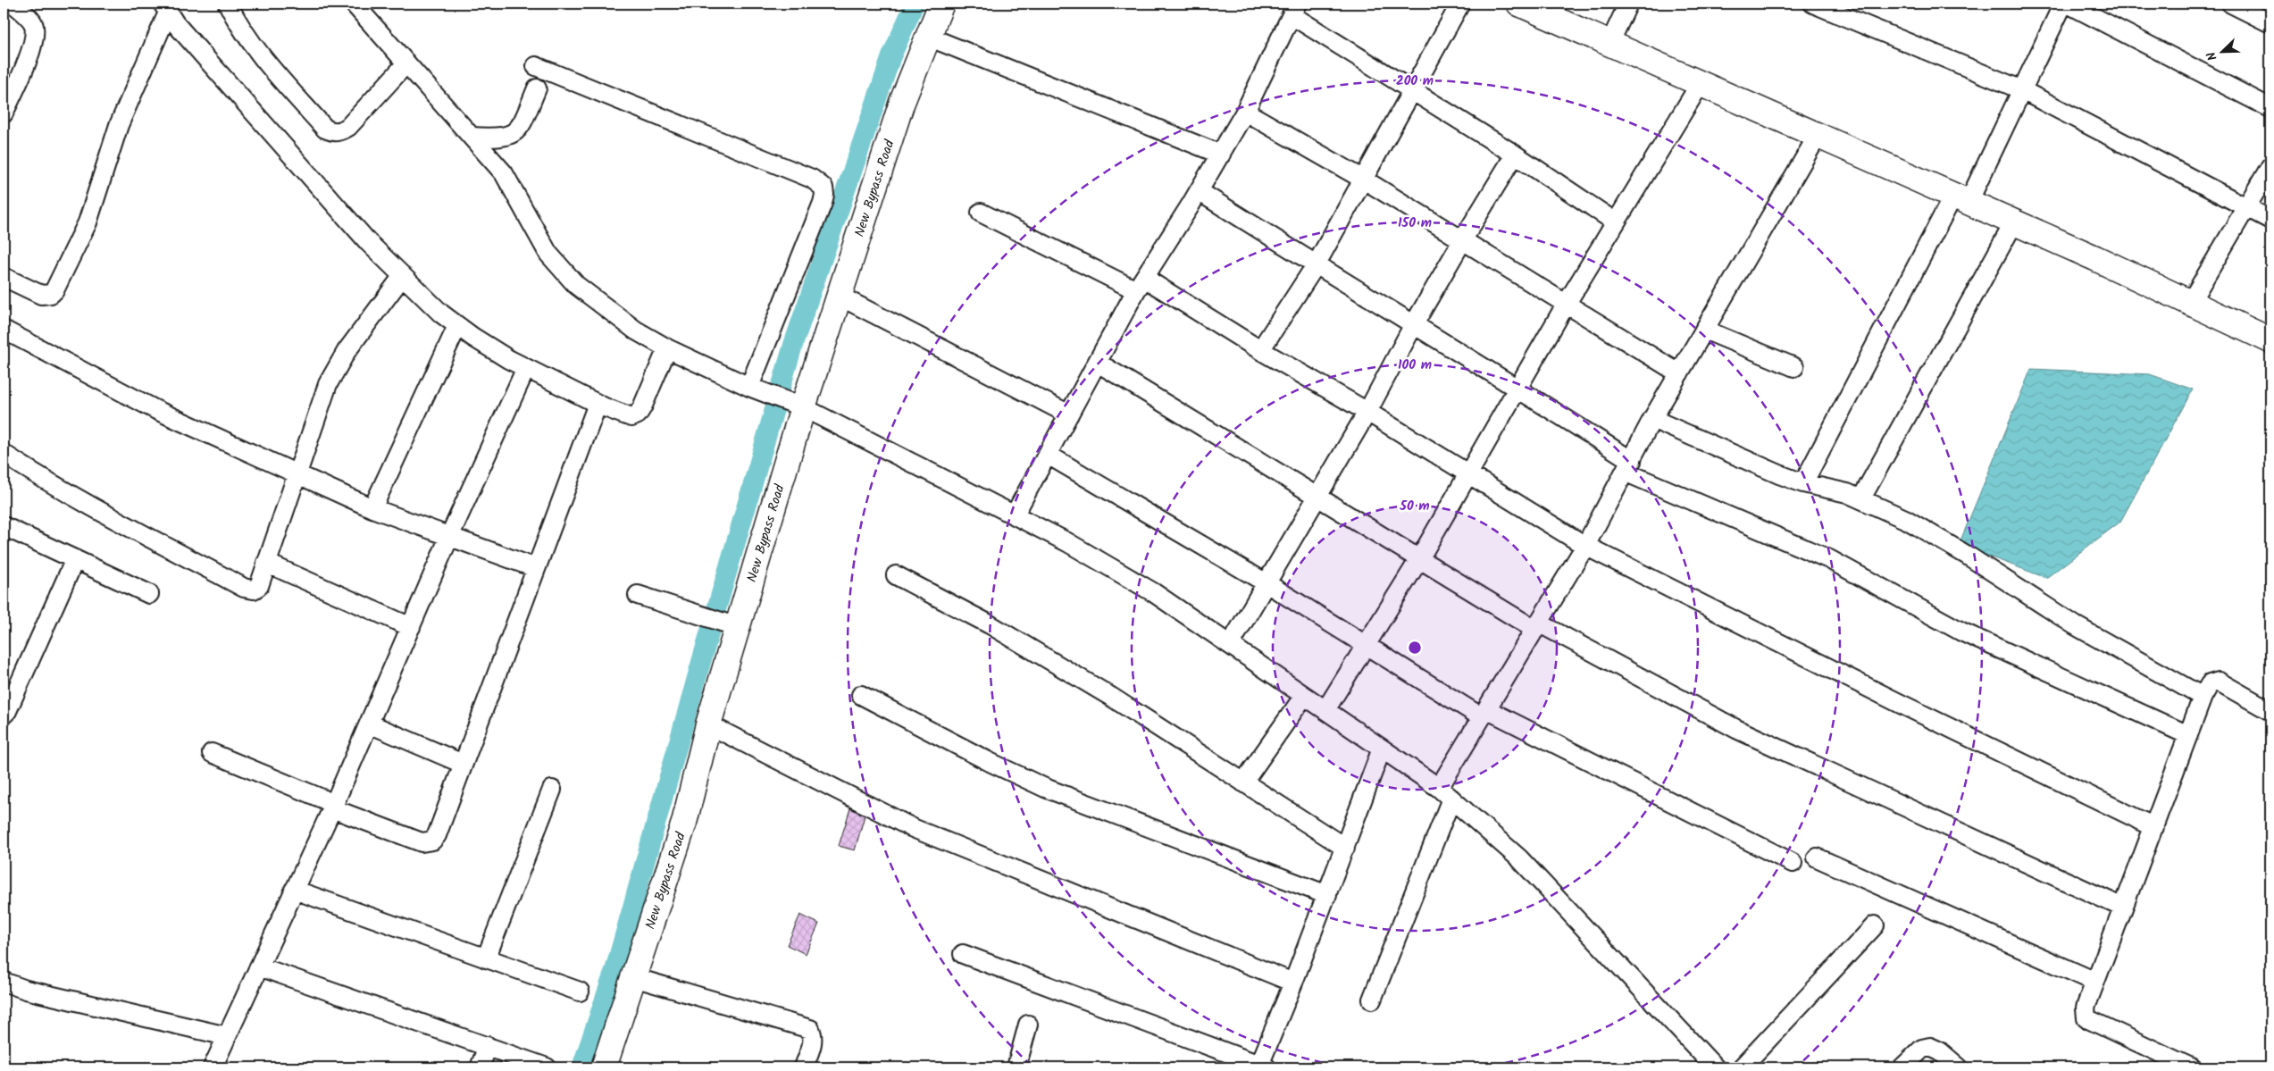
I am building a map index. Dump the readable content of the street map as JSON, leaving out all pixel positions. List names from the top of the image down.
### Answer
{
  "streets": {
    "main road": ["New Bypass Road"]
  },
  "north": "bottom left",
  "rings": [
    "200 m",
    "150 m",
    "100 m",
    "50 m"
  ]
}
